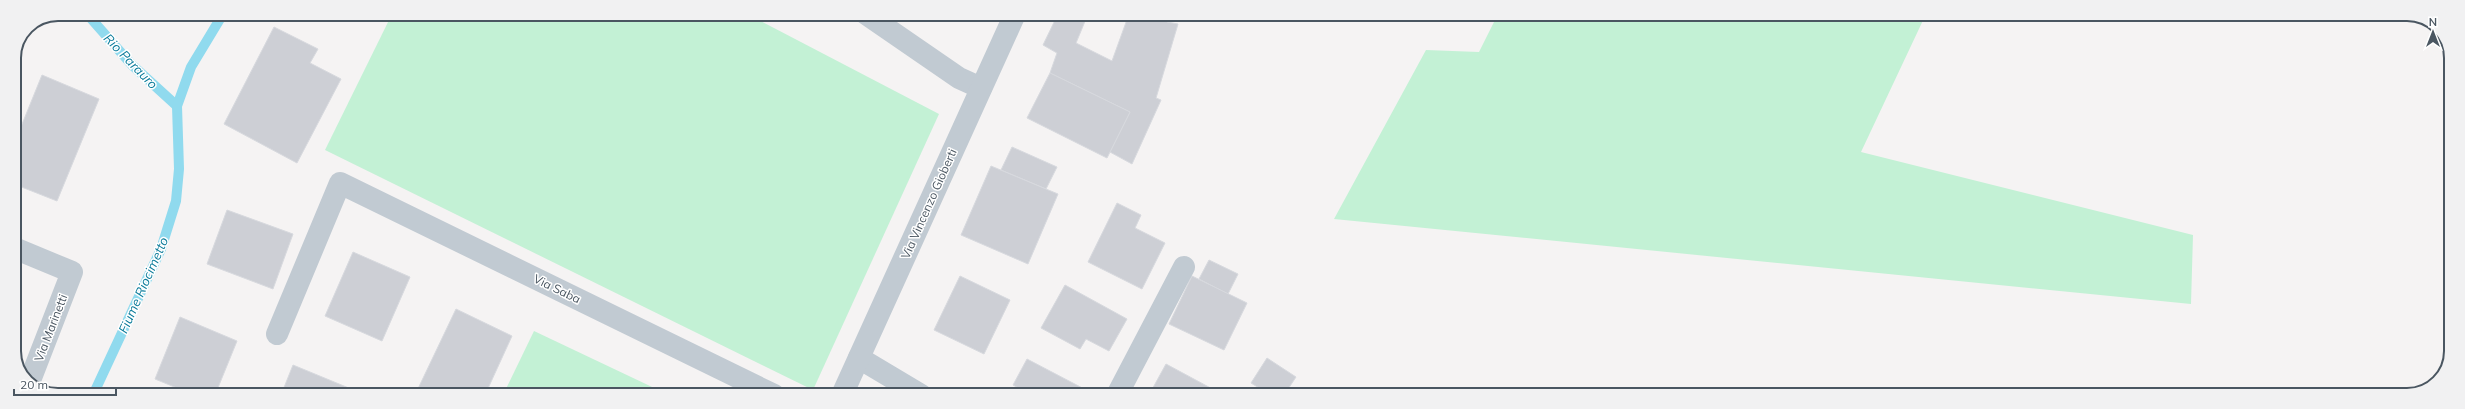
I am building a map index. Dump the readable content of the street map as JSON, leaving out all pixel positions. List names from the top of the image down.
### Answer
{
  "streets": {
    "street": ["Via Vincenzo Gioberti", "Via Saba", "Via Marinetti"]
  },
  "water": ["Rio Parauro", "Fiume Riocimetto"],
  "scale_bar": "20 m",
  "north": "top"
}
